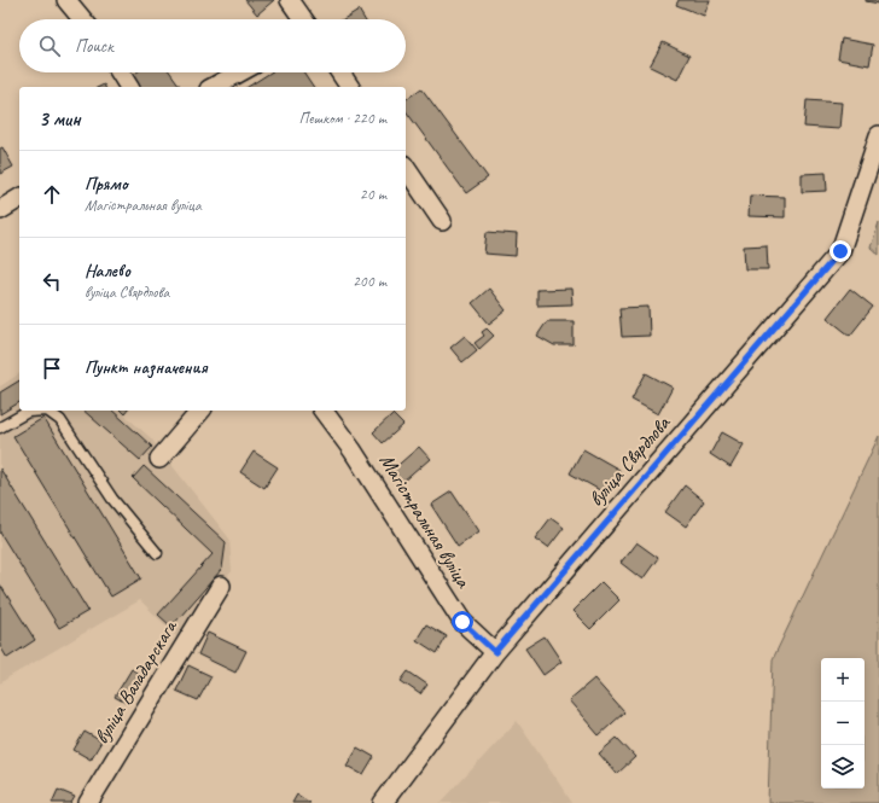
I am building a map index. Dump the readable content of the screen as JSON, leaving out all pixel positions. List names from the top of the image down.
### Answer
{
  "streets": {
    "street": ["вуліца Свярдлова", "Магістральная вуліца", "вуліца Валадарскага"]
  },
  "crossings": [
    ["вуліца Свярдлова", "Магістральная вуліца"]
  ],
  "page": {
    "search": "Поиск",
    "heading": ["3 мин", "Пешком · 220 m"],
    "list": [
      ["Прямо", "Магістральная вуліца", "20 m"],
      ["Налево", "вуліца Свярдлова", "200 m"],
      "Пункт назначения"
    ],
    "map_buttons": ["+", "−"]
  }
}
